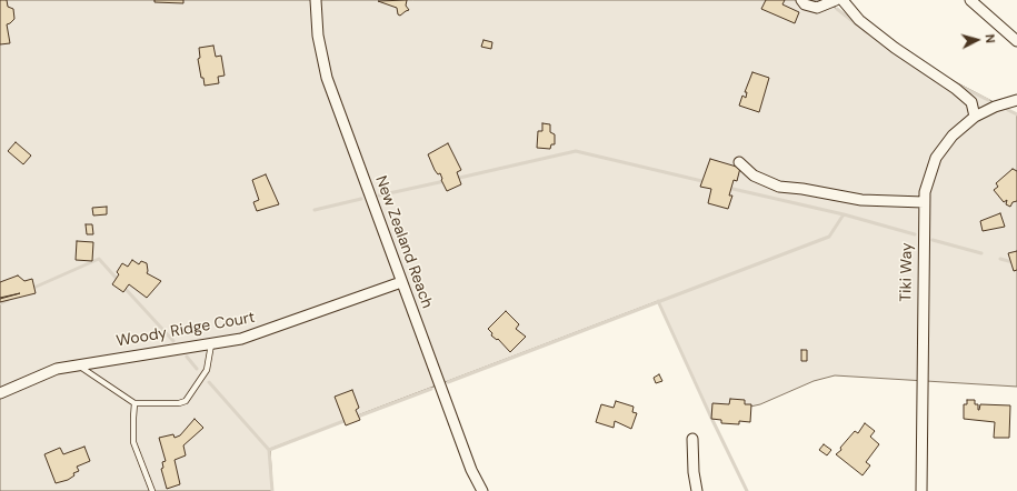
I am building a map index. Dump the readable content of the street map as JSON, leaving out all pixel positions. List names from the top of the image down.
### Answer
{
  "streets": {
    "street": ["New Zealand Reach", "Tiki Way", "Woody Ridge Court"]
  },
  "crossings": [
    ["New Zealand Reach", "Woody Ridge Court"]
  ],
  "north": "right"
}
